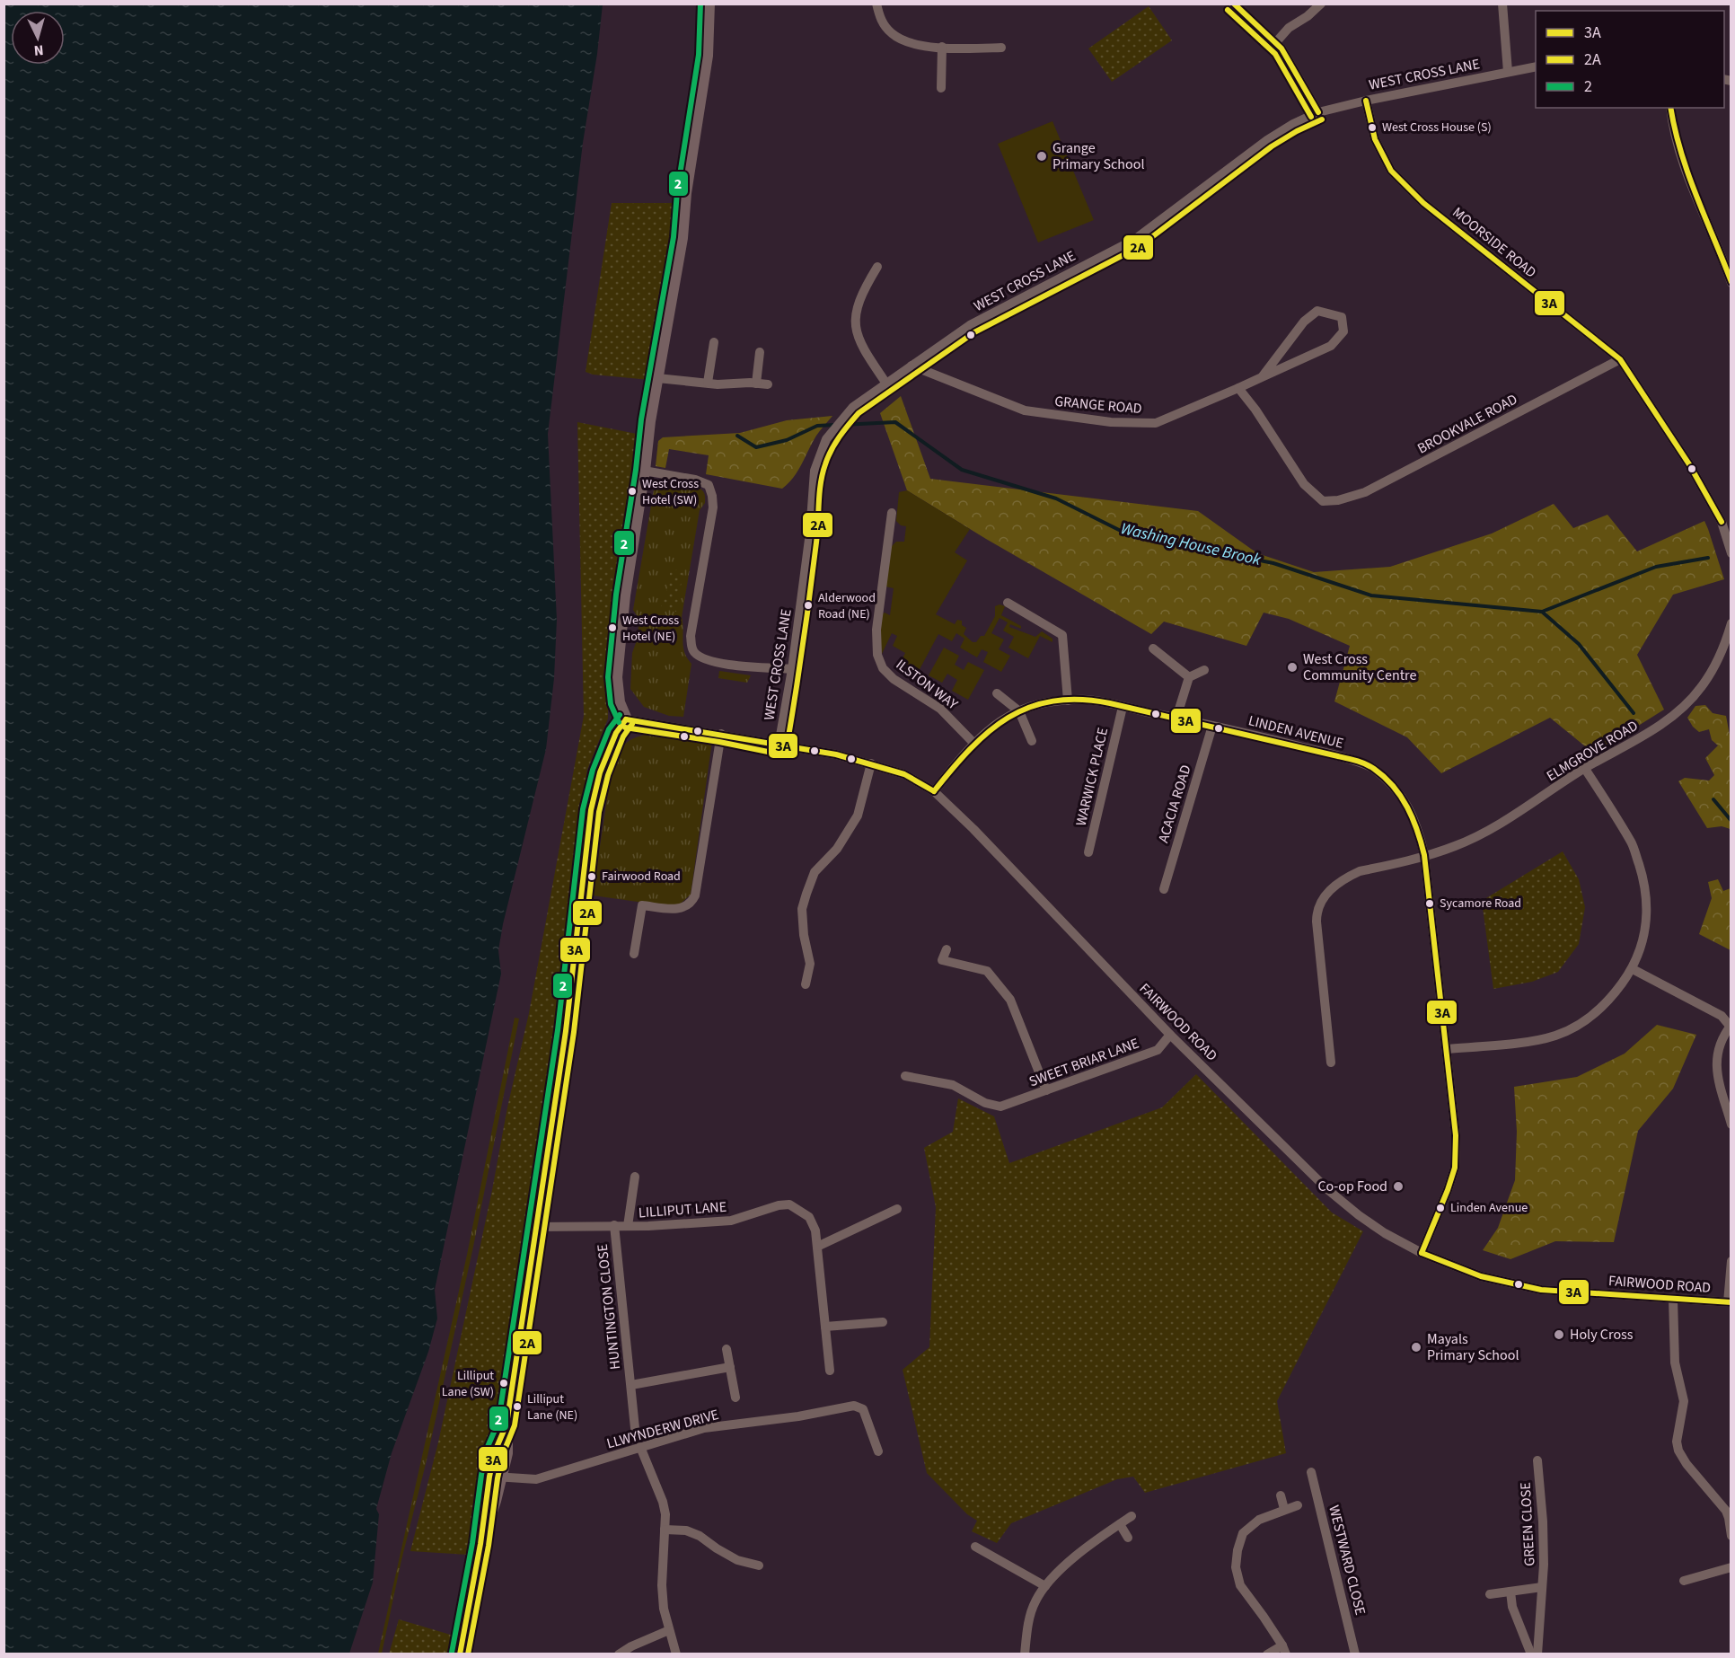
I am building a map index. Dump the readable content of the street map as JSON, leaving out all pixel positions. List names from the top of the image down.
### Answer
{
  "streets": {
    "street": [
      "WEST CROSS LANE",
      "MOORSIDE ROAD",
      "GRANGE ROAD",
      "BROOKVALE ROAD",
      "ILSTON WAY",
      "LINDEN AVENUE",
      "ELMGROVE ROAD",
      "WARWICK PLACE",
      "ACACIA ROAD",
      "FAIRWOOD ROAD",
      "SWEET BRIAR LANE",
      "LILLIPUT LANE",
      "HUNTINGTON CLOSE",
      "LLWYNDERW DRIVE",
      "GREEN CLOSE",
      "WESTWARD CLOSE"
    ]
  },
  "crossings": [
    ["WEST CROSS LANE", "MOORSIDE ROAD"],
    ["WEST CROSS LANE", "GRANGE ROAD"],
    ["WEST CROSS LANE", "FAIRWOOD ROAD"],
    ["MOORSIDE ROAD", "BROOKVALE ROAD"],
    ["GRANGE ROAD", "BROOKVALE ROAD"],
    ["ILSTON WAY", "LINDEN AVENUE"],
    ["LINDEN AVENUE", "ELMGROVE ROAD"],
    ["LINDEN AVENUE", "WARWICK PLACE"],
    ["LINDEN AVENUE", "ACACIA ROAD"],
    ["LINDEN AVENUE", "FAIRWOOD ROAD"],
    ["FAIRWOOD ROAD", "SWEET BRIAR LANE"],
    ["LILLIPUT LANE", "HUNTINGTON CLOSE"]
  ],
  "water": ["Washing House Brook"],
  "places": [
    "West Cross House (S)",
    "Grange Primary School",
    "West Cross Hotel (SW)",
    "Alderwood Road (NE)",
    "West Cross Hotel (NE)",
    "West Cross Community Centre",
    "Fairwood Road",
    "Sycamore Road",
    "Co-op Food",
    "Linden Avenue",
    "Holy Cross",
    "Mayals Primary School",
    "Lilliput Lane (SW)",
    "Lilliput Lane (NE)"
  ],
  "lines": ["transit line 3A", "transit line 2", "transit line 2A"],
  "legend": ["3A", "2A", "2"],
  "north": "bottom"
}
